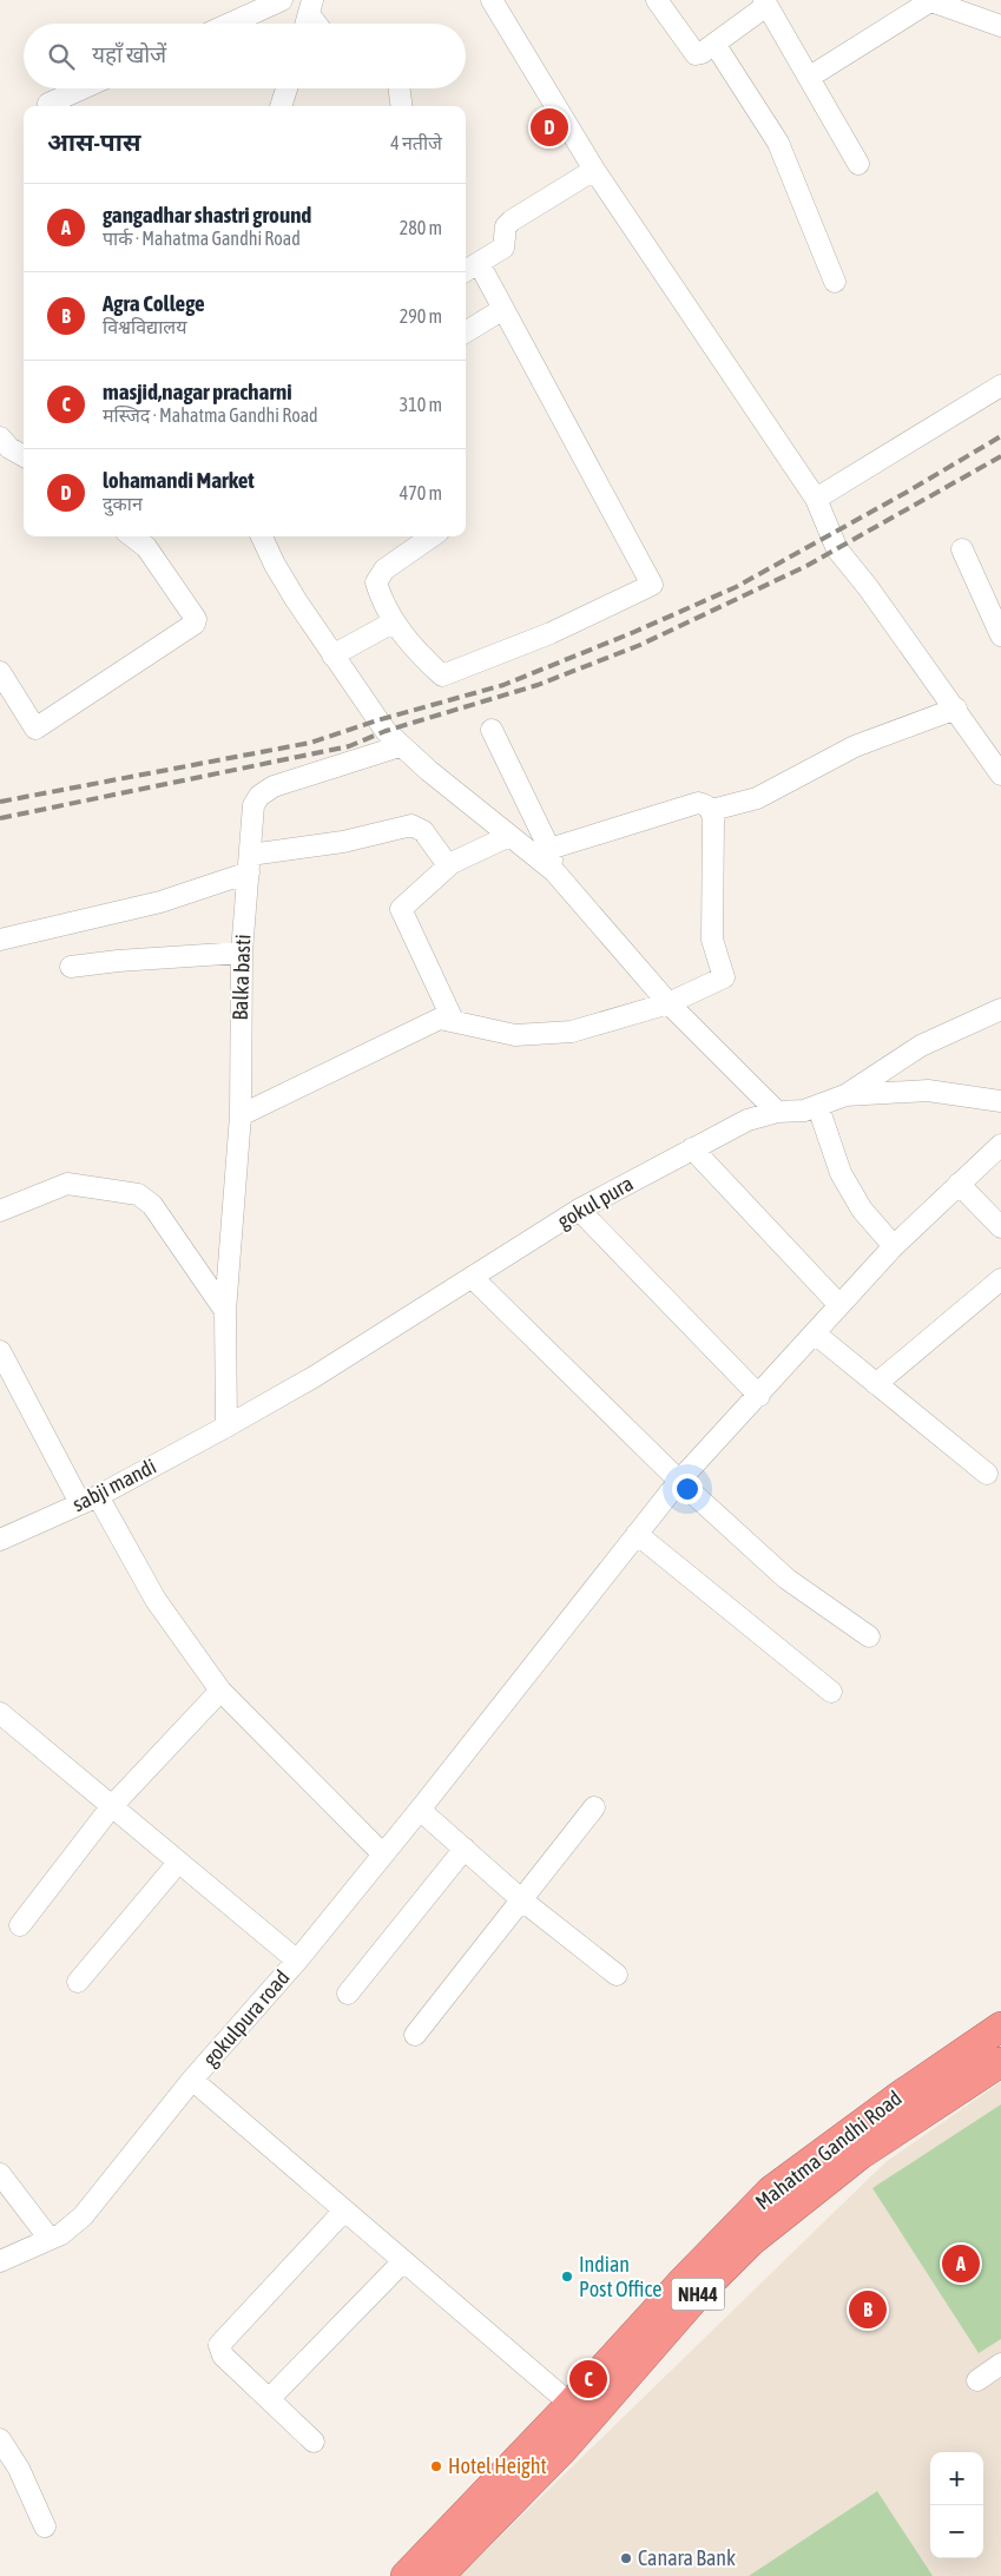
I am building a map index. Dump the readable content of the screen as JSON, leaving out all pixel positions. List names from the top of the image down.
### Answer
{
  "streets": {
    "highway": ["Mahatma Gandhi Road", "NH44"],
    "street": [
      "Balka basti",
      "gokul pura",
      "sabji mandi",
      "gokulpura road"
    ]
  },
  "crossings": [
    ["Balka basti", "gokul pura"],
    ["Balka basti", "sabji mandi"],
    ["gokul pura", "sabji mandi"],
    ["gokulpura road", "Mahatma Gandhi Road"]
  ],
  "places": ["Indian Post Office", "Hotel Height", "Canara Bank"],
  "page": {
    "search": "यहाँ खोजें",
    "pins": [
      "D",
      "A",
      "B",
      "C"
    ],
    "heading": ["आस-पास", "4 नतीजे"],
    "list": [
      {
        "mark": "A",
        "name": "gangadhar shastri ground",
        "note": "पार्क · Mahatma Gandhi Road",
        "value": "280 m"
      },
      {
        "mark": "B",
        "name": "Agra College",
        "note": "विश्वविद्यालय",
        "value": "290 m"
      },
      {
        "mark": "C",
        "name": "masjid,nagar pracharni",
        "note": "मस्जिद · Mahatma Gandhi Road",
        "value": "310 m"
      },
      {
        "mark": "D",
        "name": "lohamandi Market",
        "note": "दुकान",
        "value": "470 m"
      }
    ],
    "map_buttons": ["+", "−"]
  }
}
